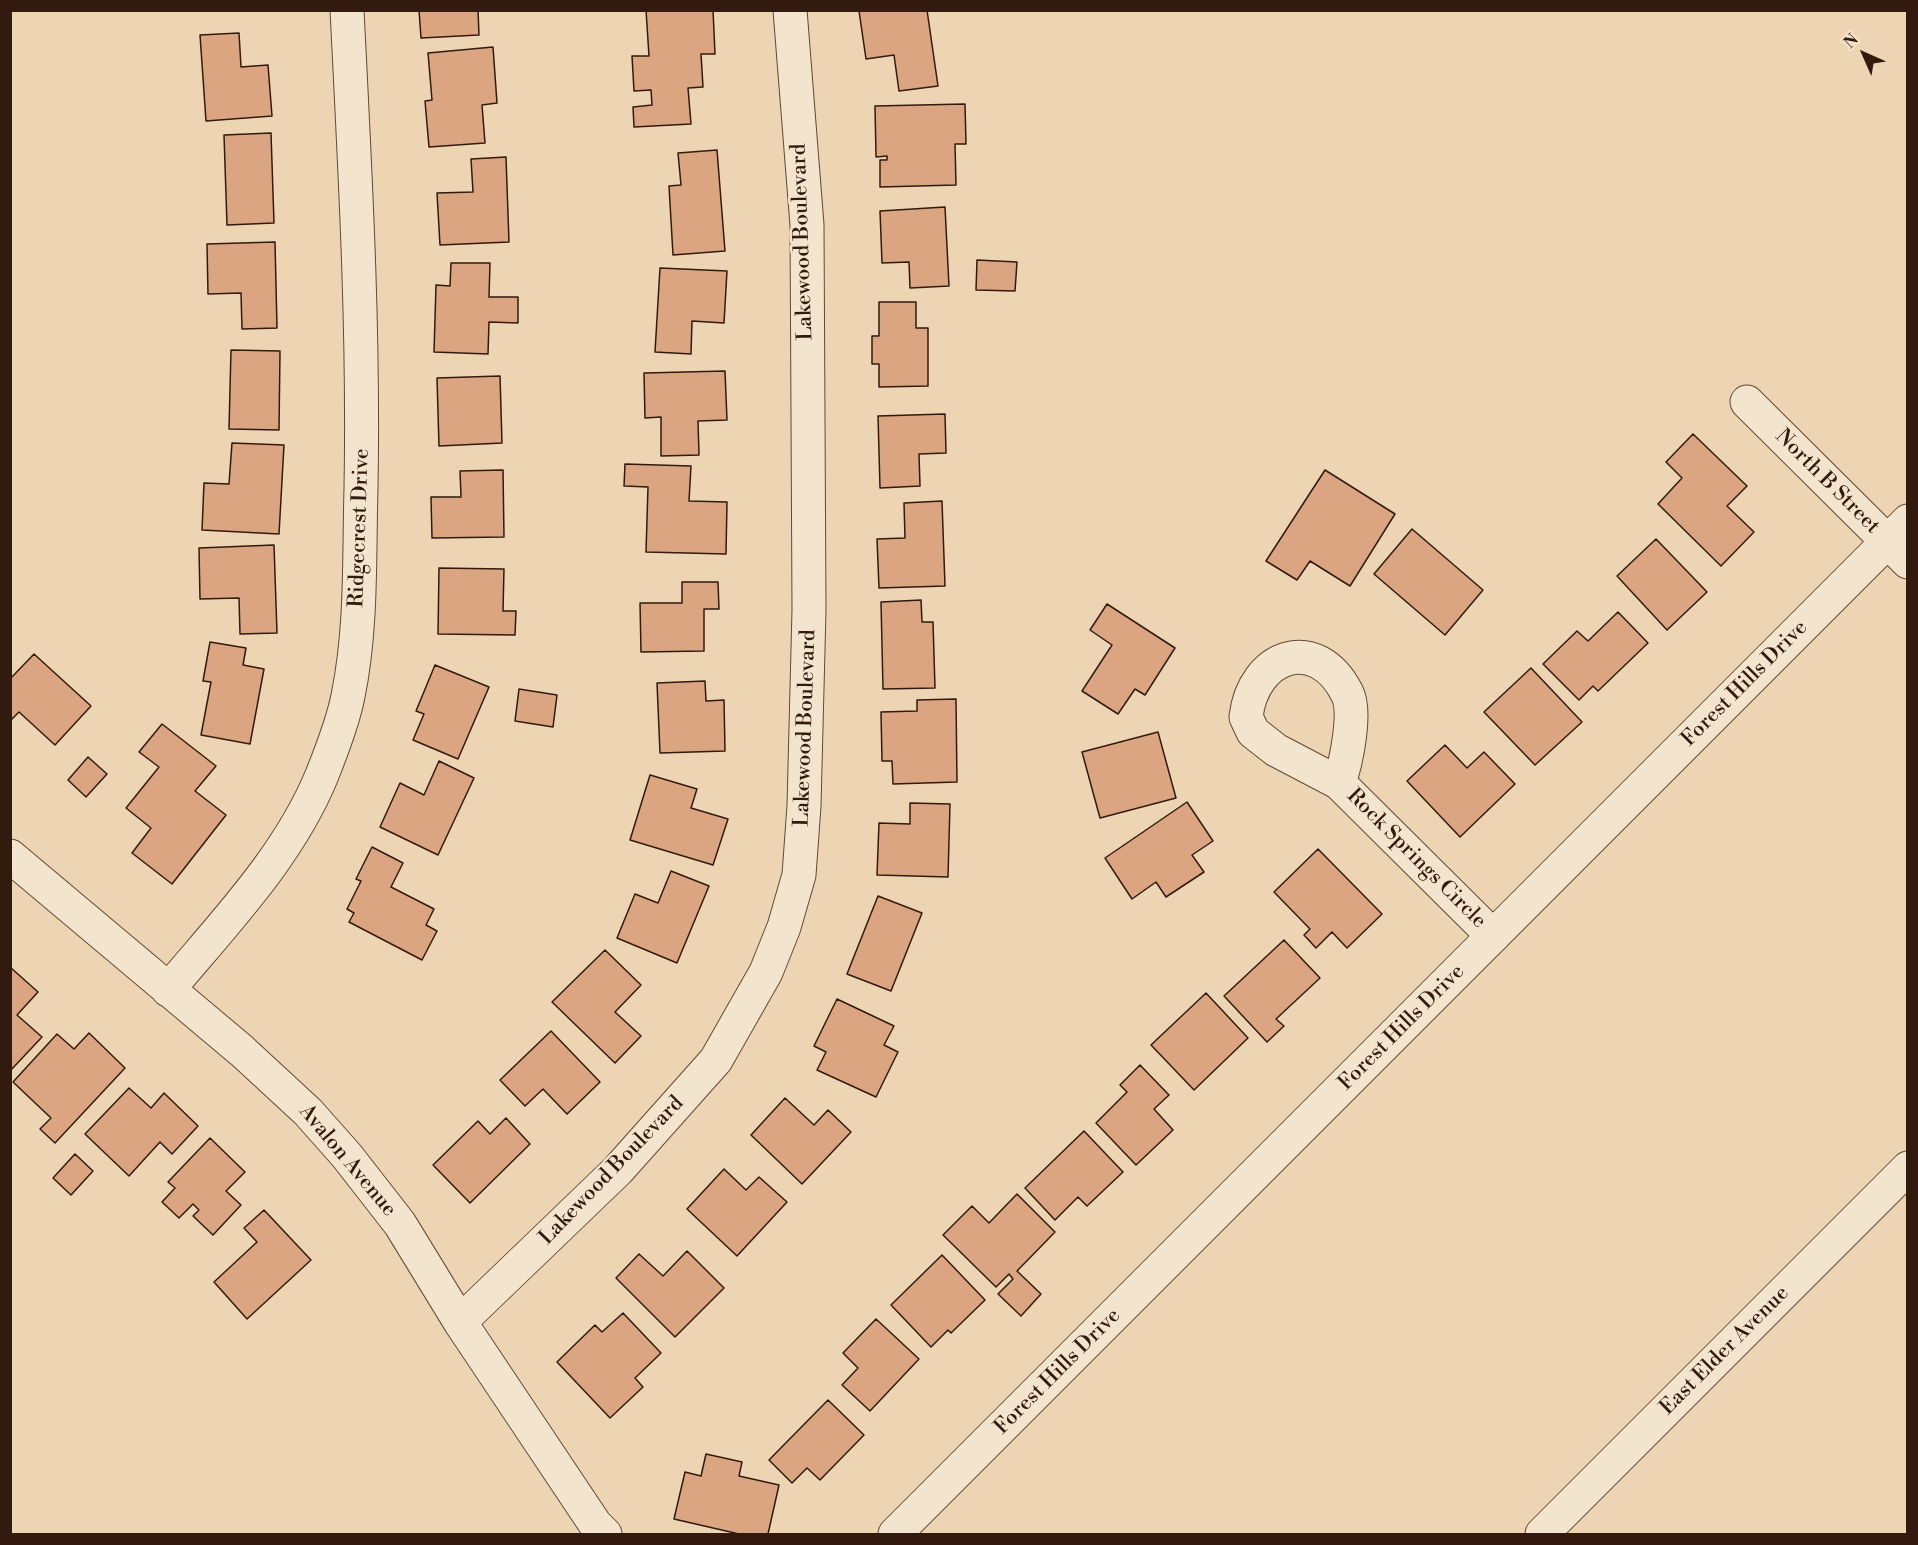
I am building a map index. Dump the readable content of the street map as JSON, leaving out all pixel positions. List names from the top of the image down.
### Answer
{
  "streets": {
    "street": [
      "Lakewood Boulevard",
      "North B Street",
      "Ridgecrest Drive",
      "Forest Hills Drive",
      "Rock Springs Circle",
      "Avalon Avenue",
      "East Elder Avenue"
    ]
  },
  "crossings": [
    ["Lakewood Boulevard", "Avalon Avenue"],
    ["North B Street", "Forest Hills Drive"],
    ["Ridgecrest Drive", "Avalon Avenue"],
    ["Forest Hills Drive", "Rock Springs Circle"]
  ],
  "north": "top left"
}
